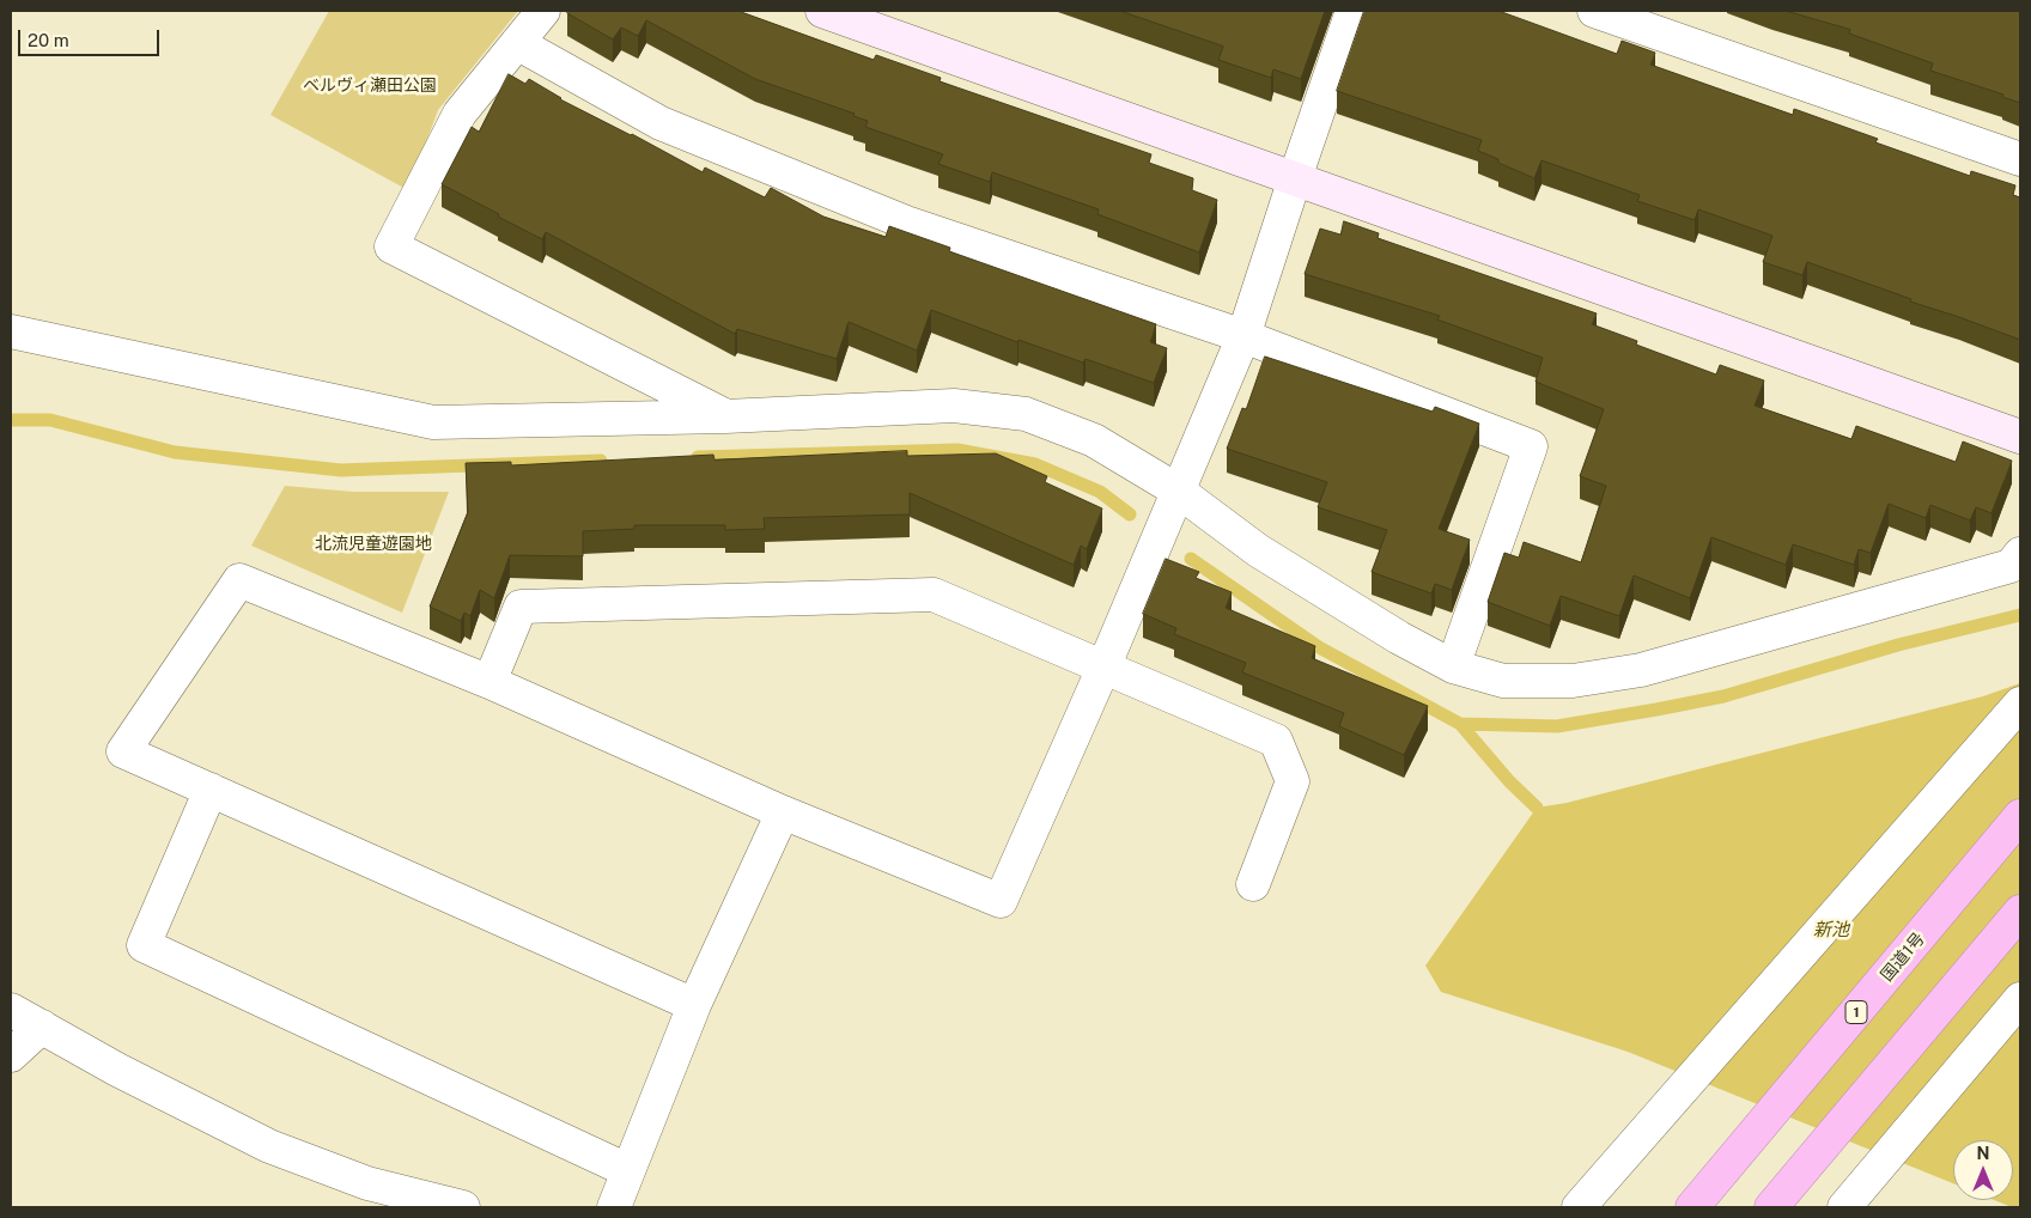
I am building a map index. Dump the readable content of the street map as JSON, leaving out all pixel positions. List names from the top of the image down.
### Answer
{
  "streets": {
    "highway": ["国道1号", "1"]
  },
  "water": ["新池"],
  "parks": ["ベルヴィ瀬田公園", "北流児童遊園地"],
  "scale_bar": "20 m",
  "north": "top"
}
